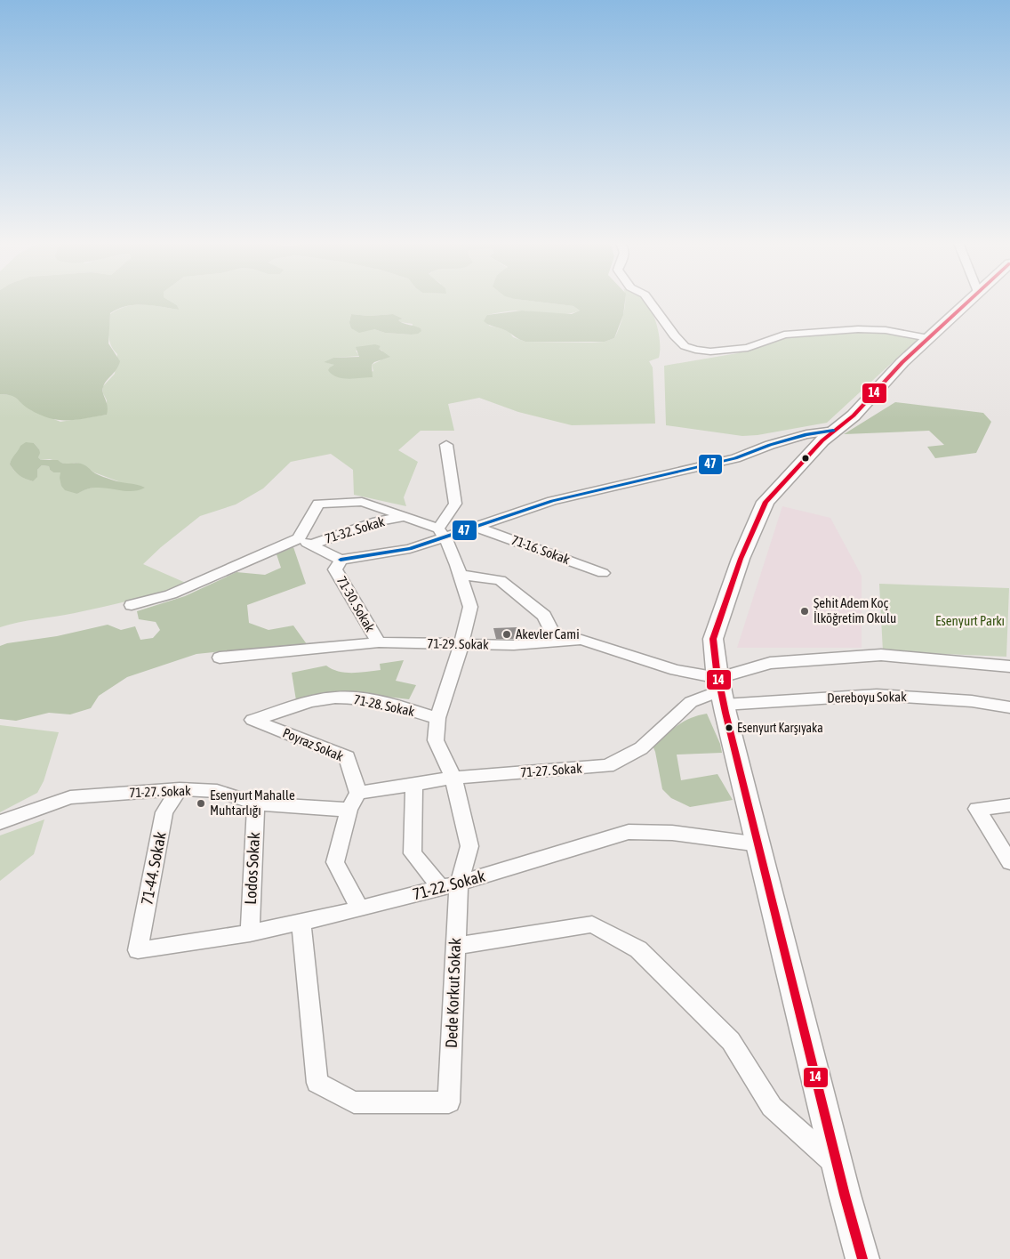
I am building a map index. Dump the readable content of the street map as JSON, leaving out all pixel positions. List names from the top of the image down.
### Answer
{
  "streets": {
    "street": [
      "71-32. Sokak",
      "71-16. Sokak",
      "71-30. Sokak",
      "71-29. Sokak",
      "Dereboyu Sokak",
      "71-28. Sokak",
      "Poyraz Sokak",
      "71-27. Sokak",
      "71-44. Sokak",
      "Lodos Sokak",
      "71-22. Sokak",
      "Dede Korkut Sokak"
    ]
  },
  "crossings": [
    ["71-32. Sokak", "71-30. Sokak"],
    ["71-32. Sokak", "Dede Korkut Sokak"],
    ["71-30. Sokak", "71-29. Sokak"],
    ["71-29. Sokak", "Dereboyu Sokak"],
    ["71-29. Sokak", "71-27. Sokak"],
    ["71-29. Sokak", "Dede Korkut Sokak"],
    ["Dereboyu Sokak", "71-27. Sokak"],
    ["71-28. Sokak", "Poyraz Sokak"],
    ["71-28. Sokak", "Dede Korkut Sokak"],
    ["Poyraz Sokak", "71-27. Sokak"],
    ["71-27. Sokak", "71-44. Sokak"],
    ["71-27. Sokak", "Lodos Sokak"],
    ["71-27. Sokak", "Dede Korkut Sokak"],
    ["71-44. Sokak", "71-22. Sokak"],
    ["Lodos Sokak", "71-22. Sokak"],
    ["71-22. Sokak", "Dede Korkut Sokak"]
  ],
  "parks": ["Esenyurt Parkı"],
  "places": [
    "Şehit Adem Koç İlköğretim Okulu",
    "Akevler Cami",
    "Esenyurt Karşıyaka",
    "Esenyurt Mahalle Muhtarlığı"
  ],
  "lines": ["transit line 14", "transit line 47"]
}
